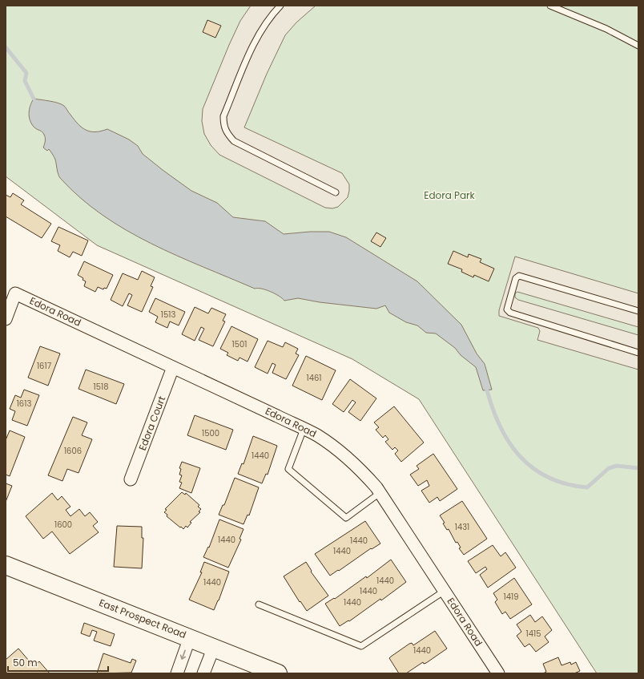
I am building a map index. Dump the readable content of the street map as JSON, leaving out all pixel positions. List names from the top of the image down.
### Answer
{
  "streets": {
    "main road": ["East Prospect Road"],
    "street": ["Edora Road", "Edora Court"]
  },
  "crossings": [
    ["Edora Road", "Edora Court"]
  ],
  "parks": ["Edora Park"],
  "house_numbers": [
    "1513",
    "1501",
    "1617",
    "1461",
    "1518",
    "1613",
    "1500",
    "1606",
    "1440",
    "1600",
    "1431",
    "1440",
    "1440",
    "1440",
    "1440",
    "1440",
    "1440",
    "1419",
    "1440",
    "1415",
    "1440"
  ],
  "scale_bar": "50 m"
}
